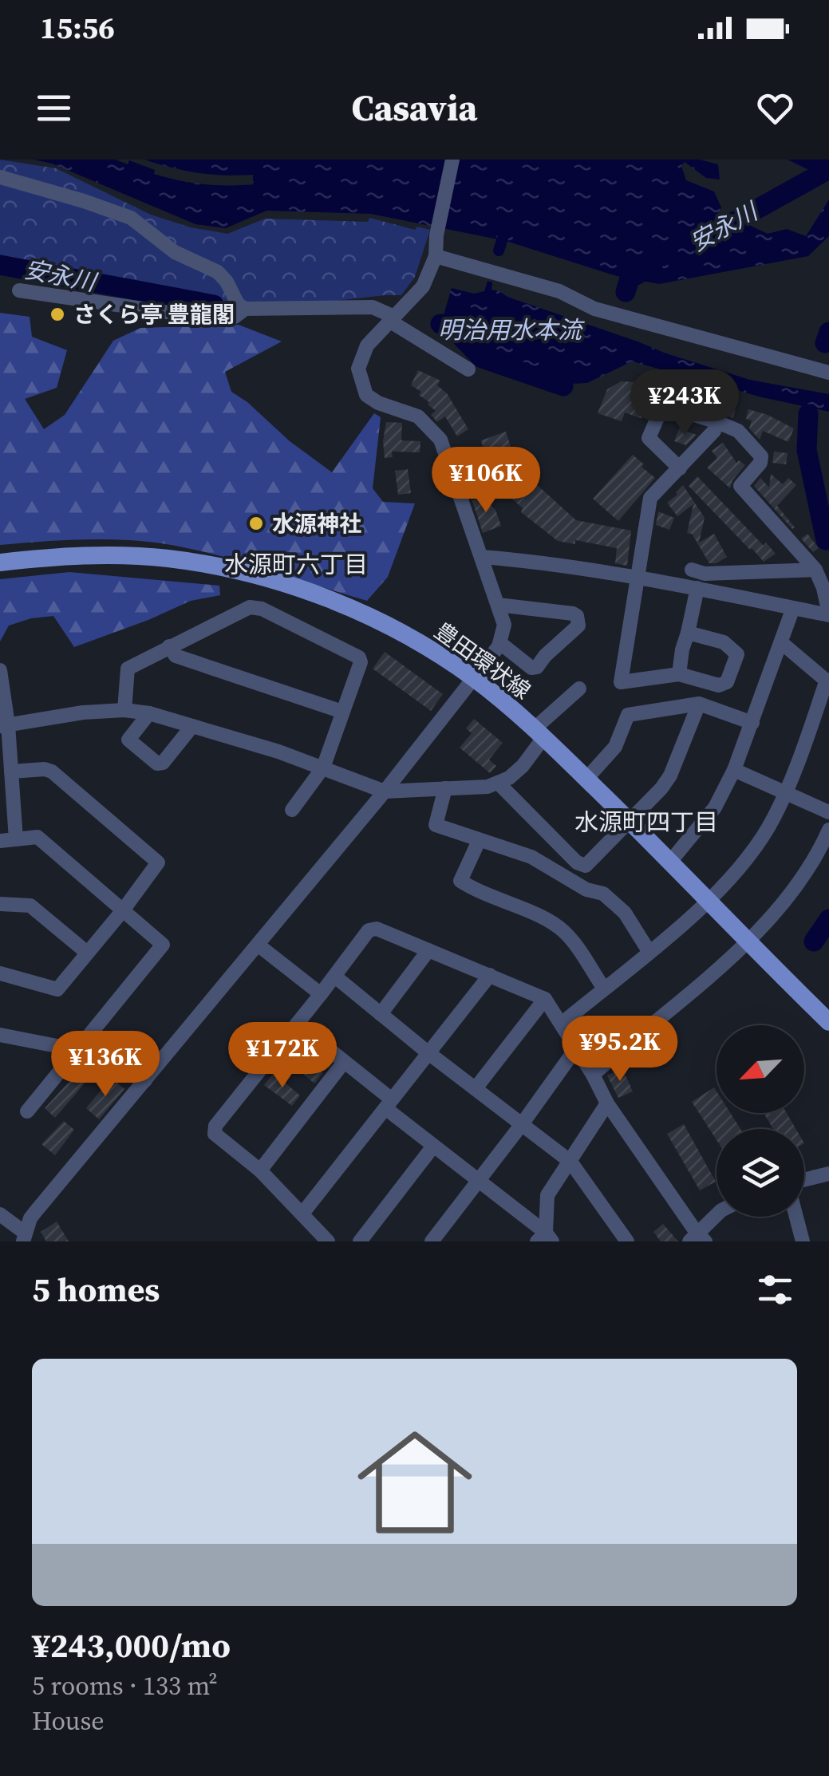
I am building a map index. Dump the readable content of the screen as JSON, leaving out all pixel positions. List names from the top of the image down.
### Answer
{
  "streets": {
    "main road": ["豊田環状線"]
  },
  "districts": ["水源町六丁目", "水源町四丁目"],
  "water": ["安永川", "明治用水本流"],
  "places": ["さくら亭 豊龍閣", "水源神社"],
  "north": "bottom left",
  "page": {
    "status": "15:56",
    "header": "Casavia",
    "price": [
      "¥243K",
      "¥106K",
      "¥95.2K",
      "¥172K",
      "¥136K"
    ],
    "heading": "5 homes",
    "list": [
      {
        "name": "¥243,000/mo",
        "note": "5 rooms · 133 m² · House"
      }
    ]
  }
}
